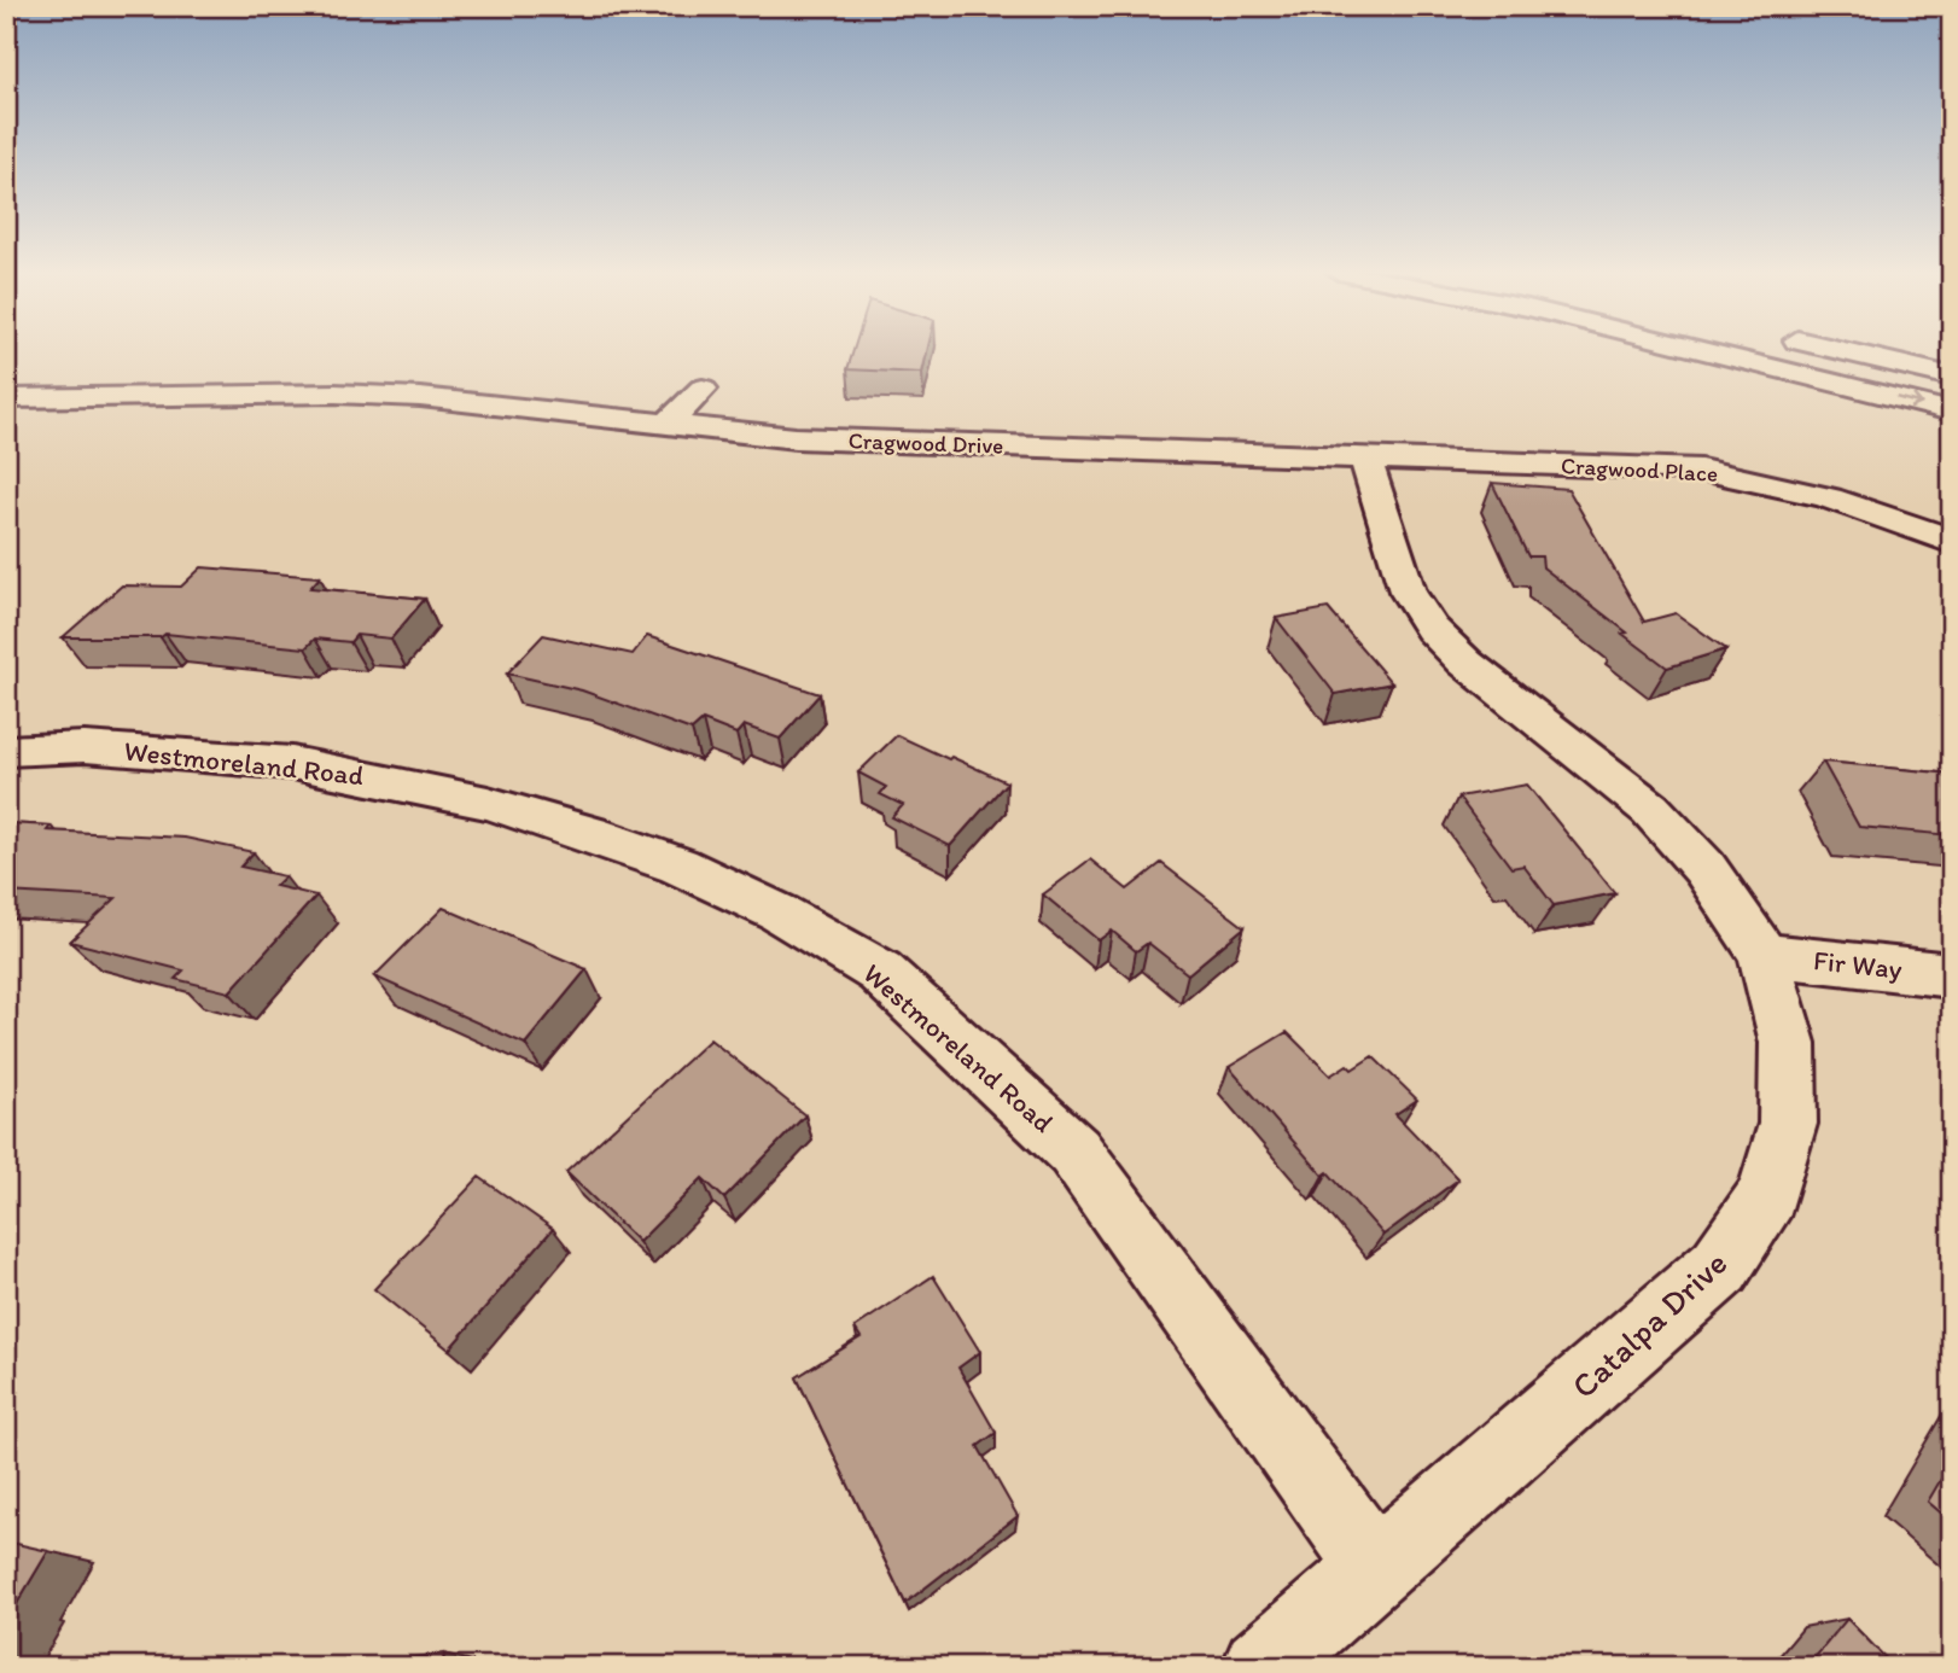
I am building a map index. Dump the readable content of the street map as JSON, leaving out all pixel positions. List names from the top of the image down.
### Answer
{
  "streets": {
    "street": [
      "Cragwood Drive",
      "Cragwood Place",
      "Westmoreland Road",
      "Fir Way",
      "Catalpa Drive"
    ]
  },
  "crossings": [
    ["Cragwood Drive", "Cragwood Place"],
    ["Cragwood Drive", "Catalpa Drive"],
    ["Cragwood Place", "Catalpa Drive"],
    ["Westmoreland Road", "Catalpa Drive"],
    ["Fir Way", "Catalpa Drive"]
  ]
}
